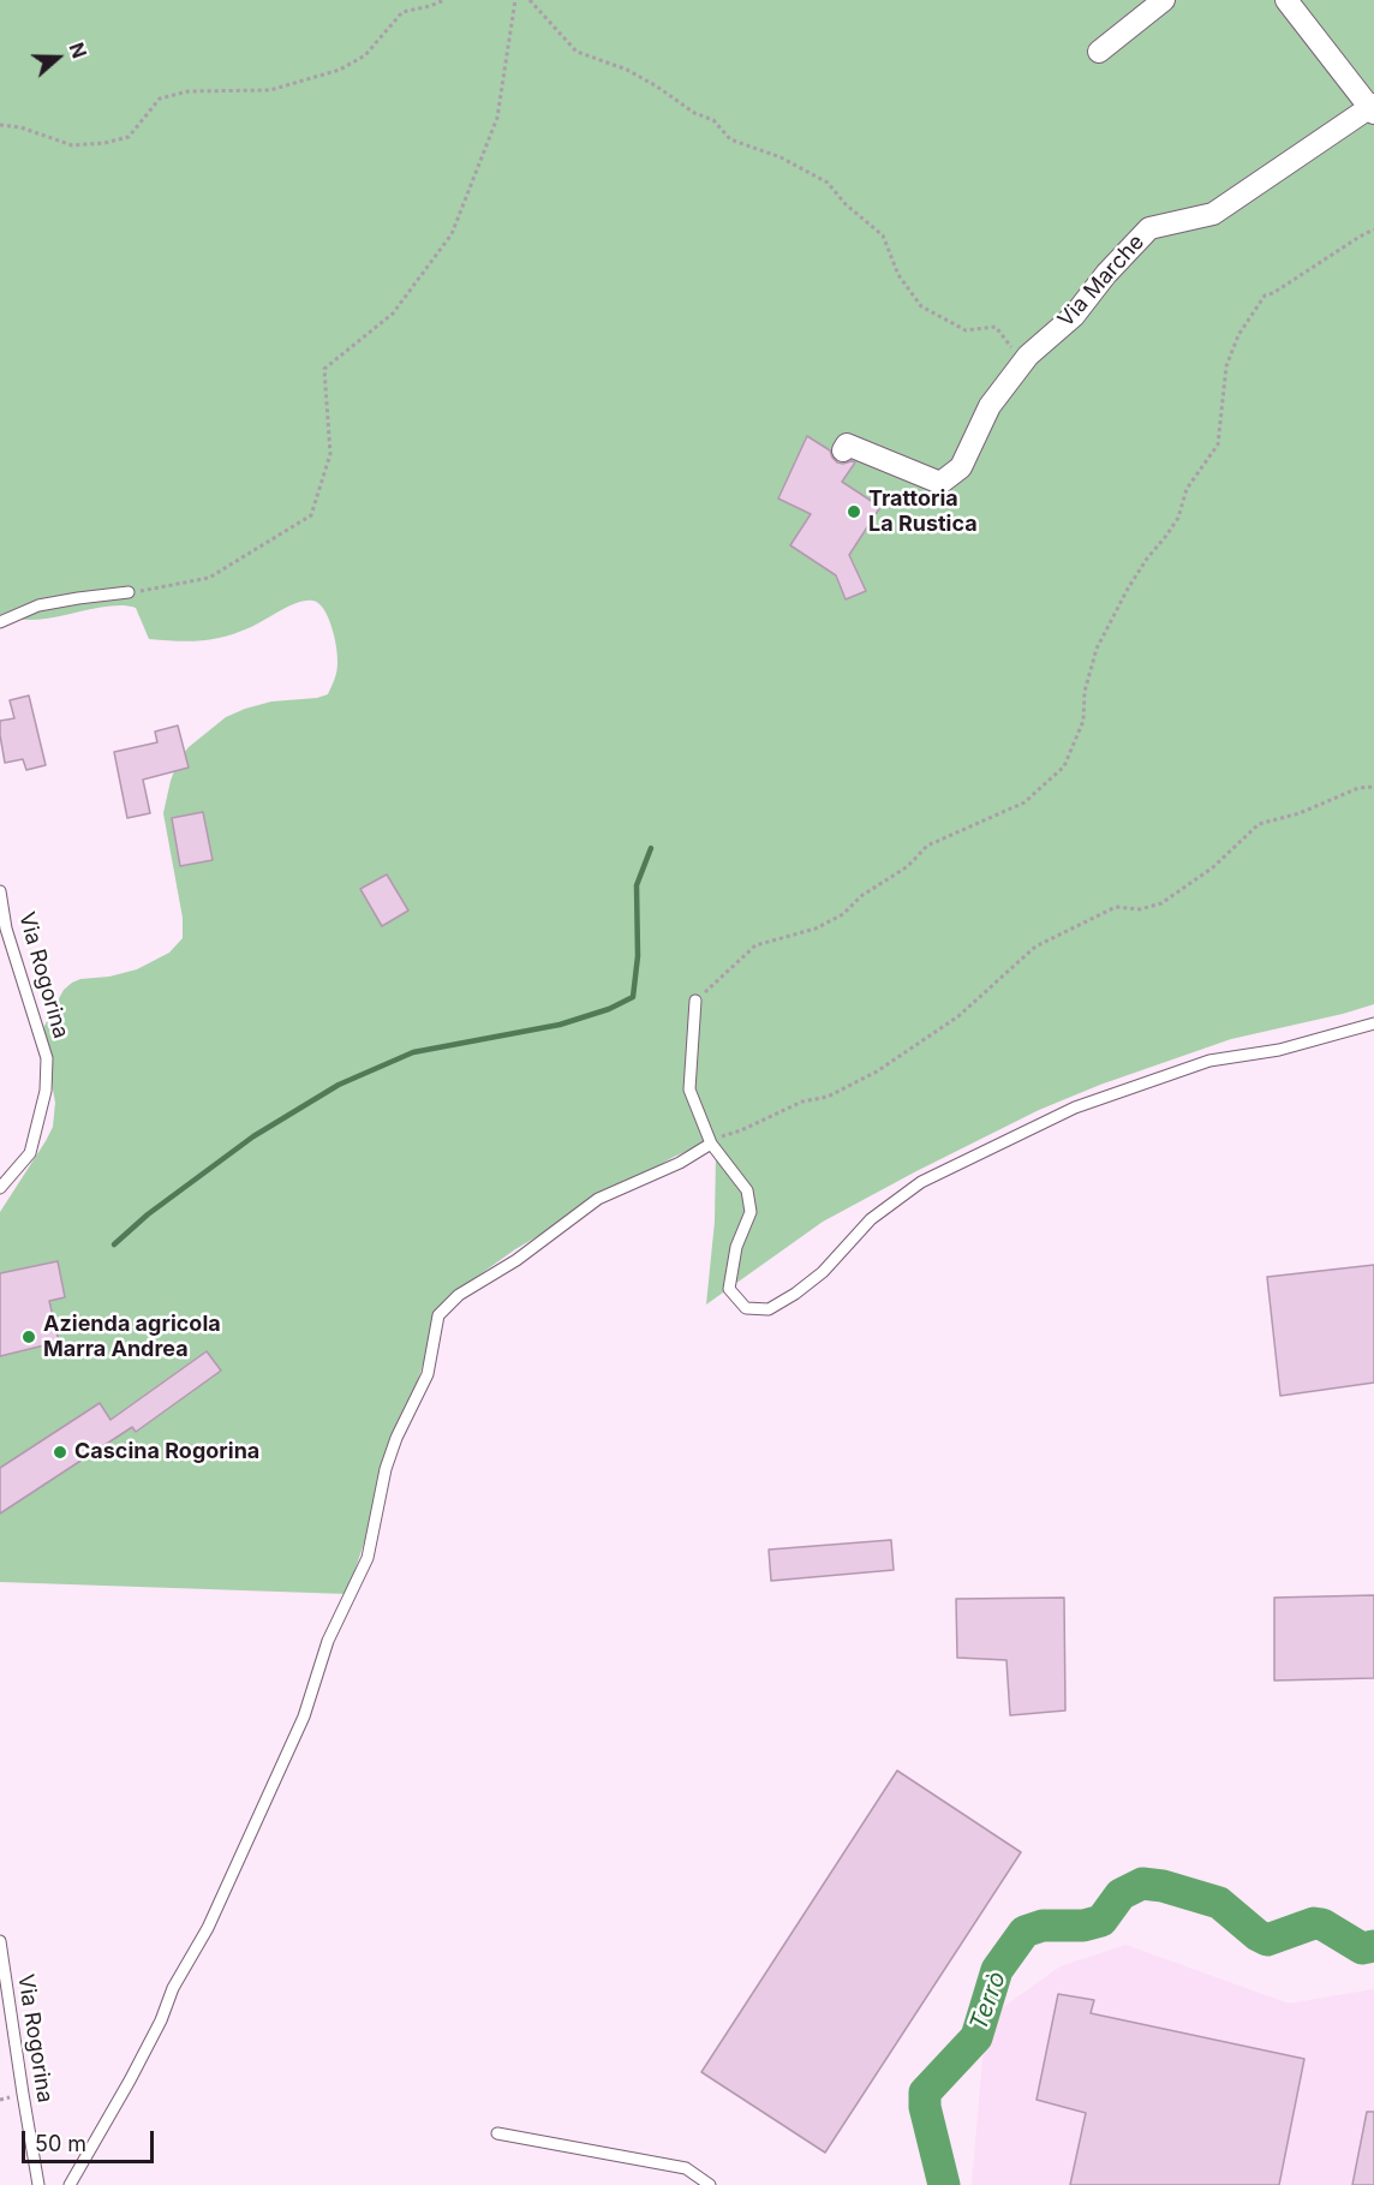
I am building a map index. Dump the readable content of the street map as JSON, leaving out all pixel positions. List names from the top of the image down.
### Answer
{
  "streets": {
    "street": ["Via Marche"],
    "lane": ["Via Rogorina"]
  },
  "water": ["Terrò"],
  "places": ["Trattoria La Rustica", "Azienda agricola Marra Andrea", "Cascina Rogorina"],
  "scale_bar": "50 m",
  "north": "right"
}
